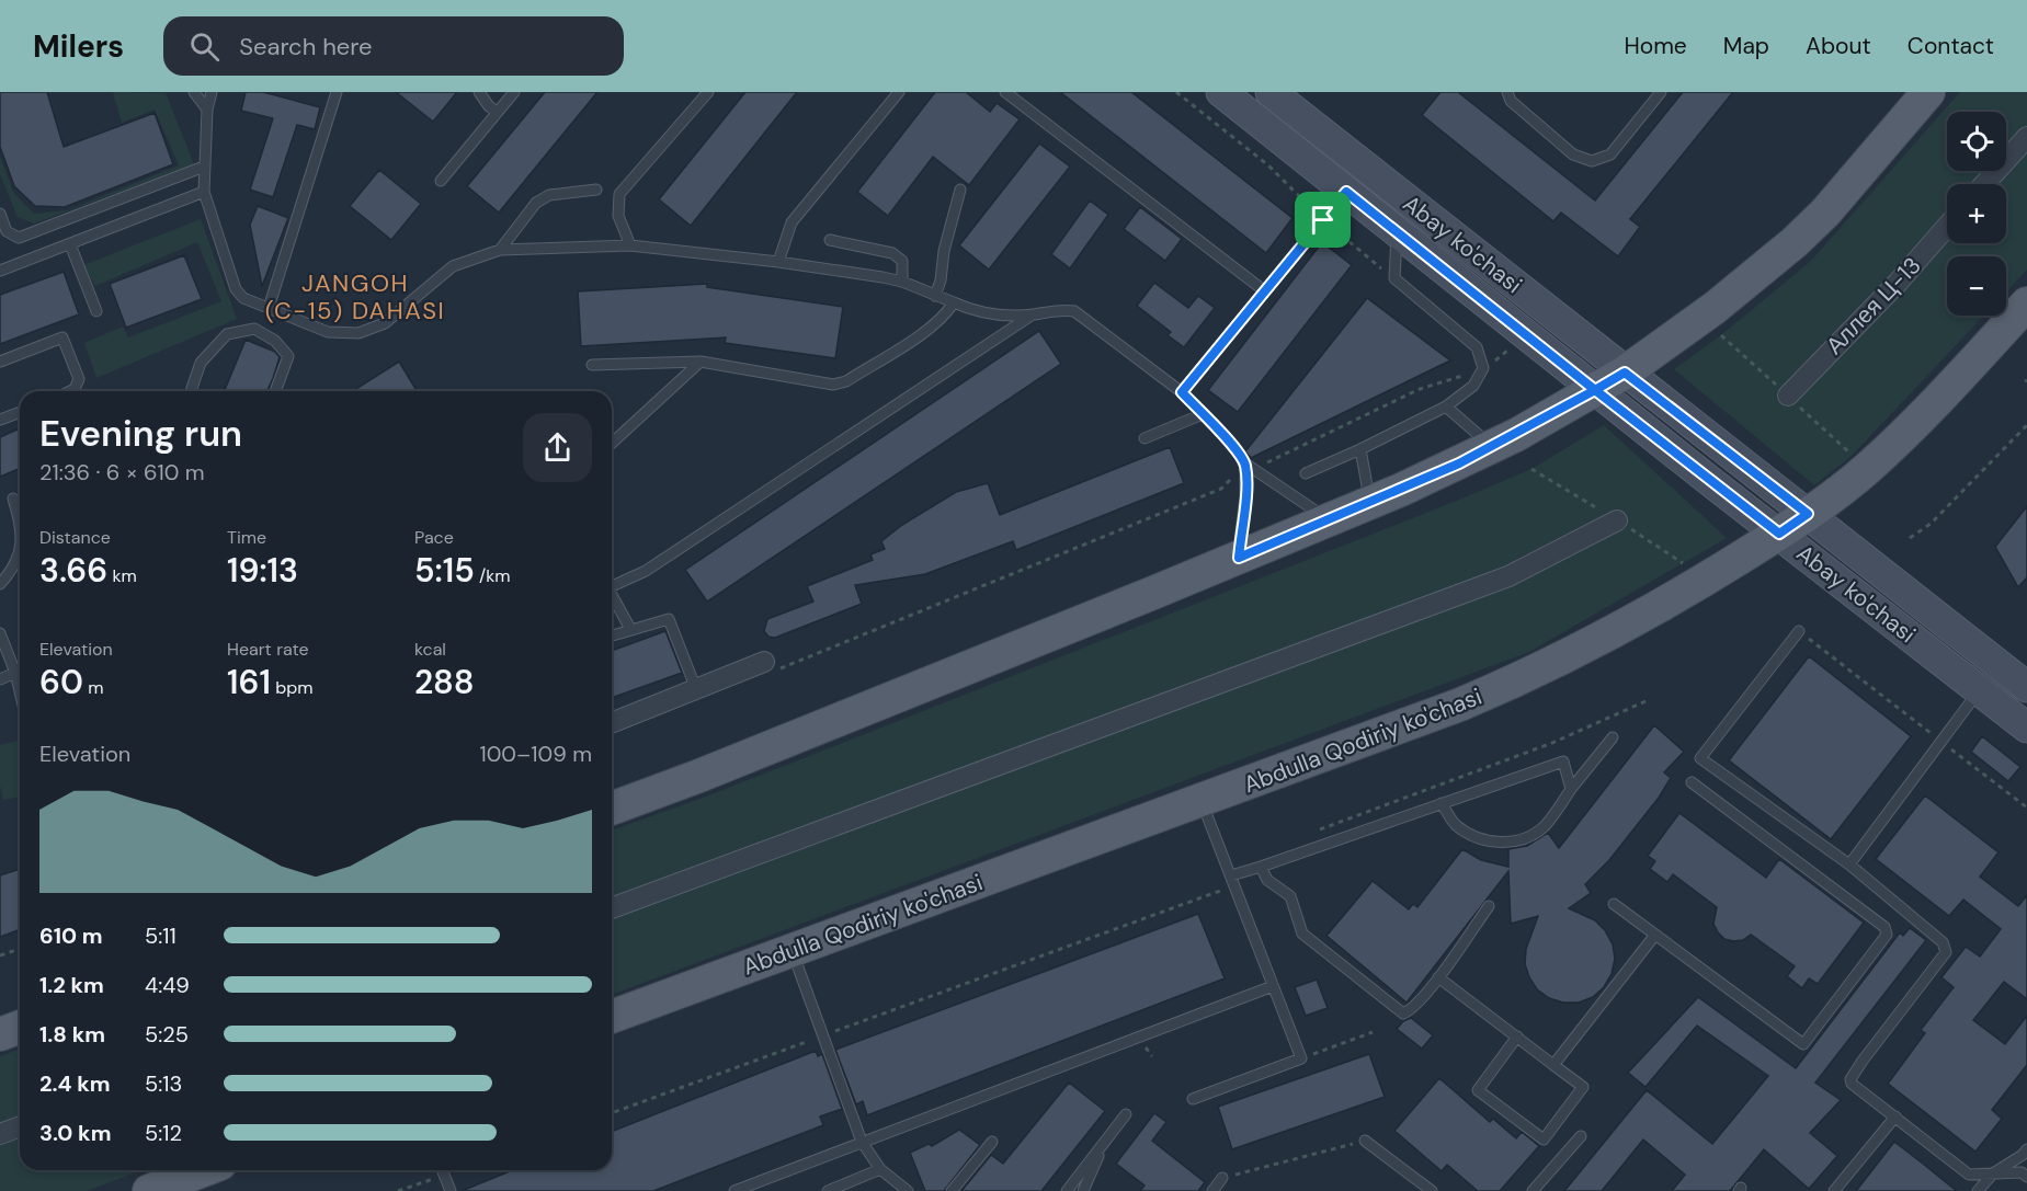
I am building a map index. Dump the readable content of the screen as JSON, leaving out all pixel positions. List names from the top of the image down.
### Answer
{
  "streets": {
    "main road": ["Abay ko'chasi", "Abdulla Qodiriy ko'chasi"],
    "street": ["Аллея Ц-13"]
  },
  "crossings": [
    ["Abay ko'chasi", "Abdulla Qodiriy ko'chasi"]
  ],
  "districts": ["JANGOH (C-15) DAHASI"],
  "page": {
    "header": "Milers",
    "search": "Search here",
    "nav": [
      "Home",
      "Map",
      "About",
      "Contact"
    ],
    "map_buttons": ["+", "−"],
    "heading": ["Evening run", "21:36 · 6 × 610 m"],
    "stats": [
      ["Distance", "3.66 km"],
      ["Time", "19:13"],
      ["Pace", "5:15 /km"],
      ["Elevation", "60 m"],
      ["Heart rate", "161 bpm"],
      ["kcal", "288"]
    ],
    "chart": ["Elevation", "100–109 m"],
    "list": [
      {
        "name": "610 m",
        "note": "5:11"
      },
      {
        "name": "1.2 km",
        "note": "4:49"
      },
      {
        "name": "1.8 km",
        "note": "5:25"
      },
      {
        "name": "2.4 km",
        "note": "5:13"
      },
      {
        "name": "3.0 km",
        "note": "5:12"
      }
    ]
  }
}
